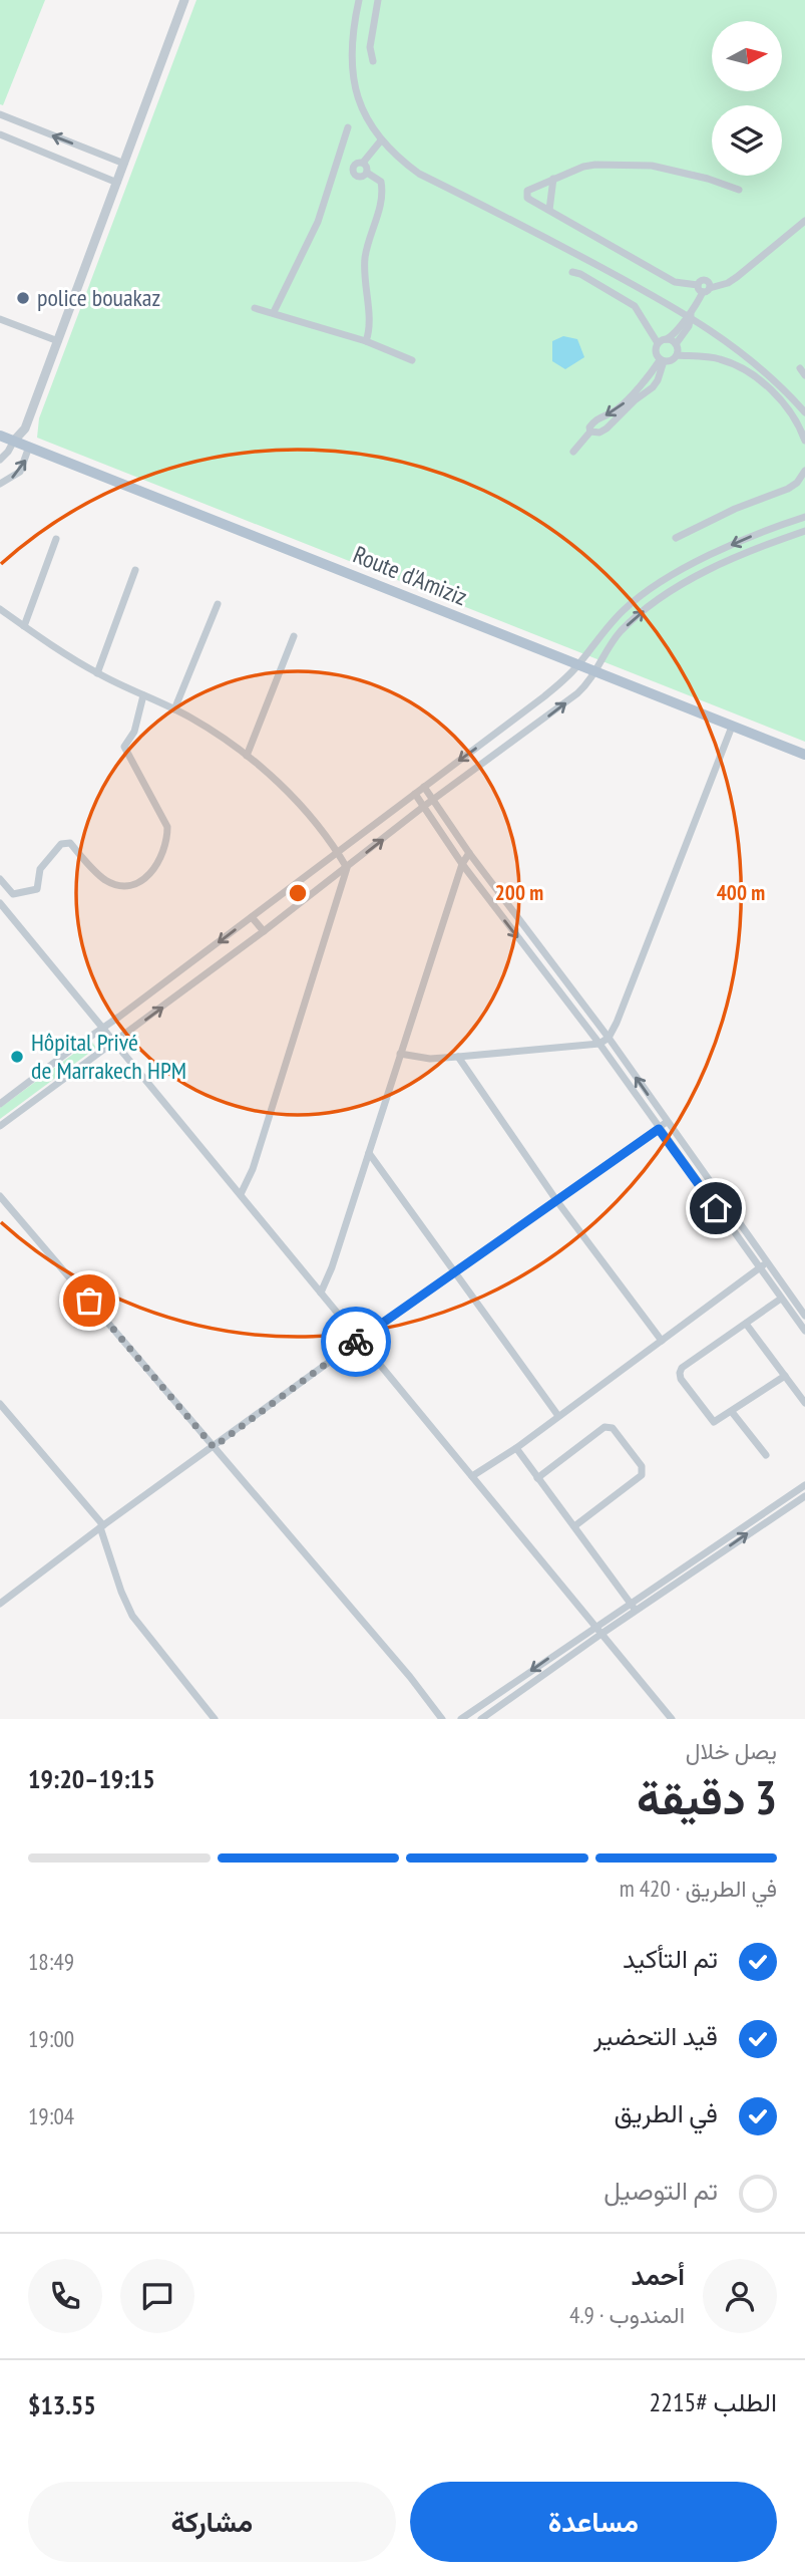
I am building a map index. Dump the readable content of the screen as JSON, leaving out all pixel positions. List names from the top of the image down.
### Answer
{
  "streets": {
    "main road": ["Route d'Amiziz"]
  },
  "places": ["police bouakaz", "Hôpital Privé de Marrakech HPM"],
  "north": "right",
  "page": {
    "heading": ["3 دقيقة", "يصل خلال", "19:15–19:20"],
    "panel": [
      "أحمد",
      "المندوب · 4.9",
      "الطلب #2215",
      "$13.55"
    ],
    "bar": "في الطريق · 420 m",
    "list": [
      ["تم التأكيد", "18:49"],
      ["قيد التحضير", "19:00"],
      ["في الطريق", "19:04"],
      "تم التوصيل"
    ],
    "buttons": ["مساعدة", "مشاركة"]
  },
  "rings": ["200 m", "400 m"]
}
